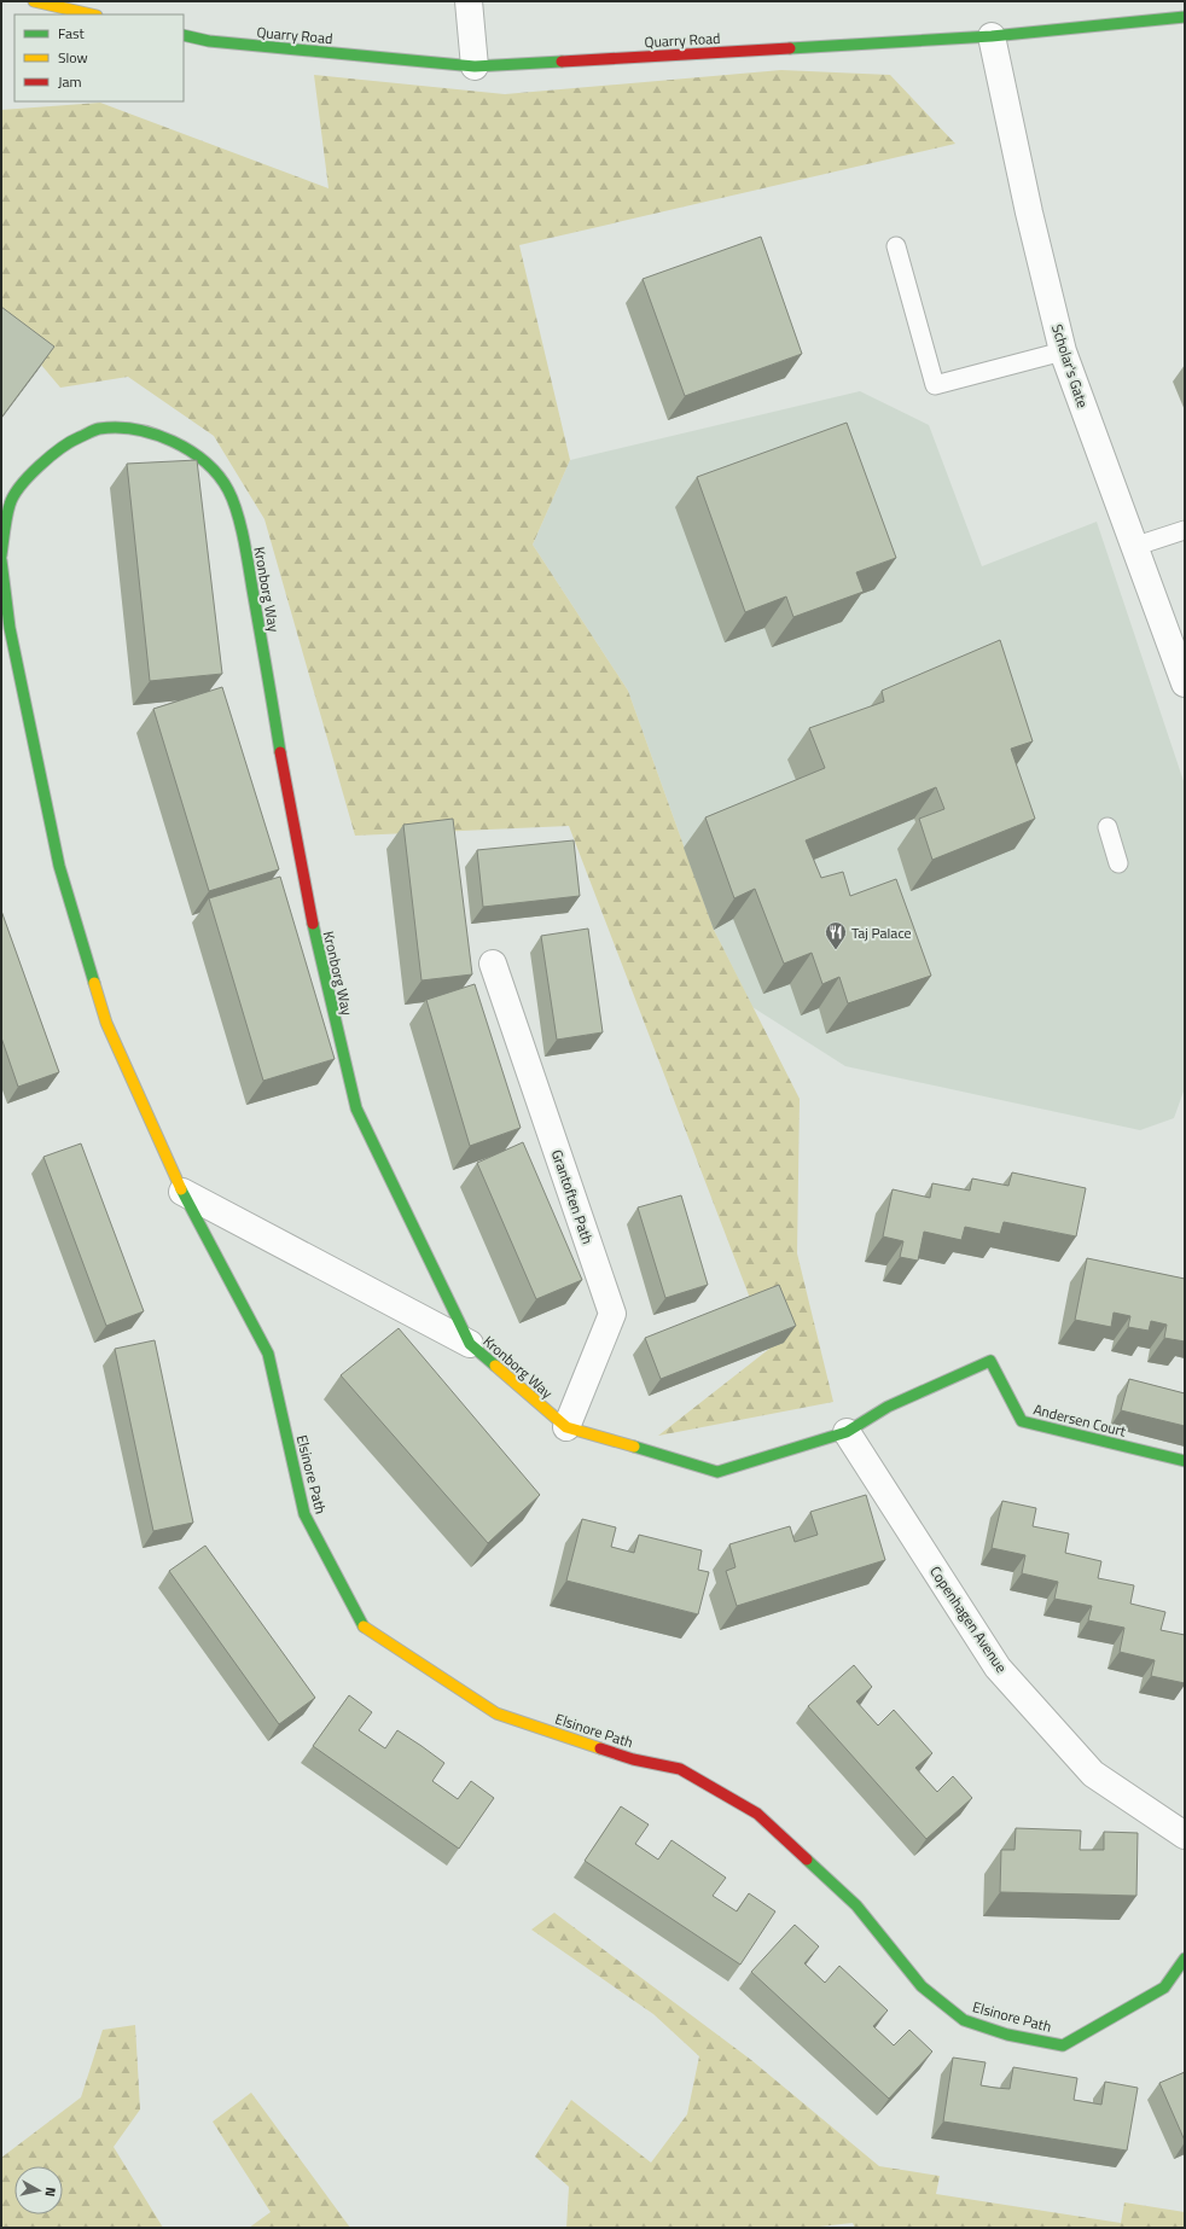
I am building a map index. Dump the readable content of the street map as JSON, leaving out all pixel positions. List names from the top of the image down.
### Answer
{
  "streets": {
    "street": [
      "Quarry Road",
      "Scholar's Gate",
      "Kronborg Way",
      "Grantoften Path",
      "Andersen Court",
      "Elsinore Path",
      "Copenhagen Avenue"
    ]
  },
  "crossings": [
    ["Quarry Road", "Scholar's Gate"],
    ["Kronborg Way", "Grantoften Path"],
    ["Kronborg Way", "Andersen Court"],
    ["Kronborg Way", "Copenhagen Avenue"],
    ["Andersen Court", "Copenhagen Avenue"]
  ],
  "places": {
    "restaurant": ["Taj Palace"]
  },
  "legend": ["Fast", "Slow", "Jam"],
  "north": "right"
}
